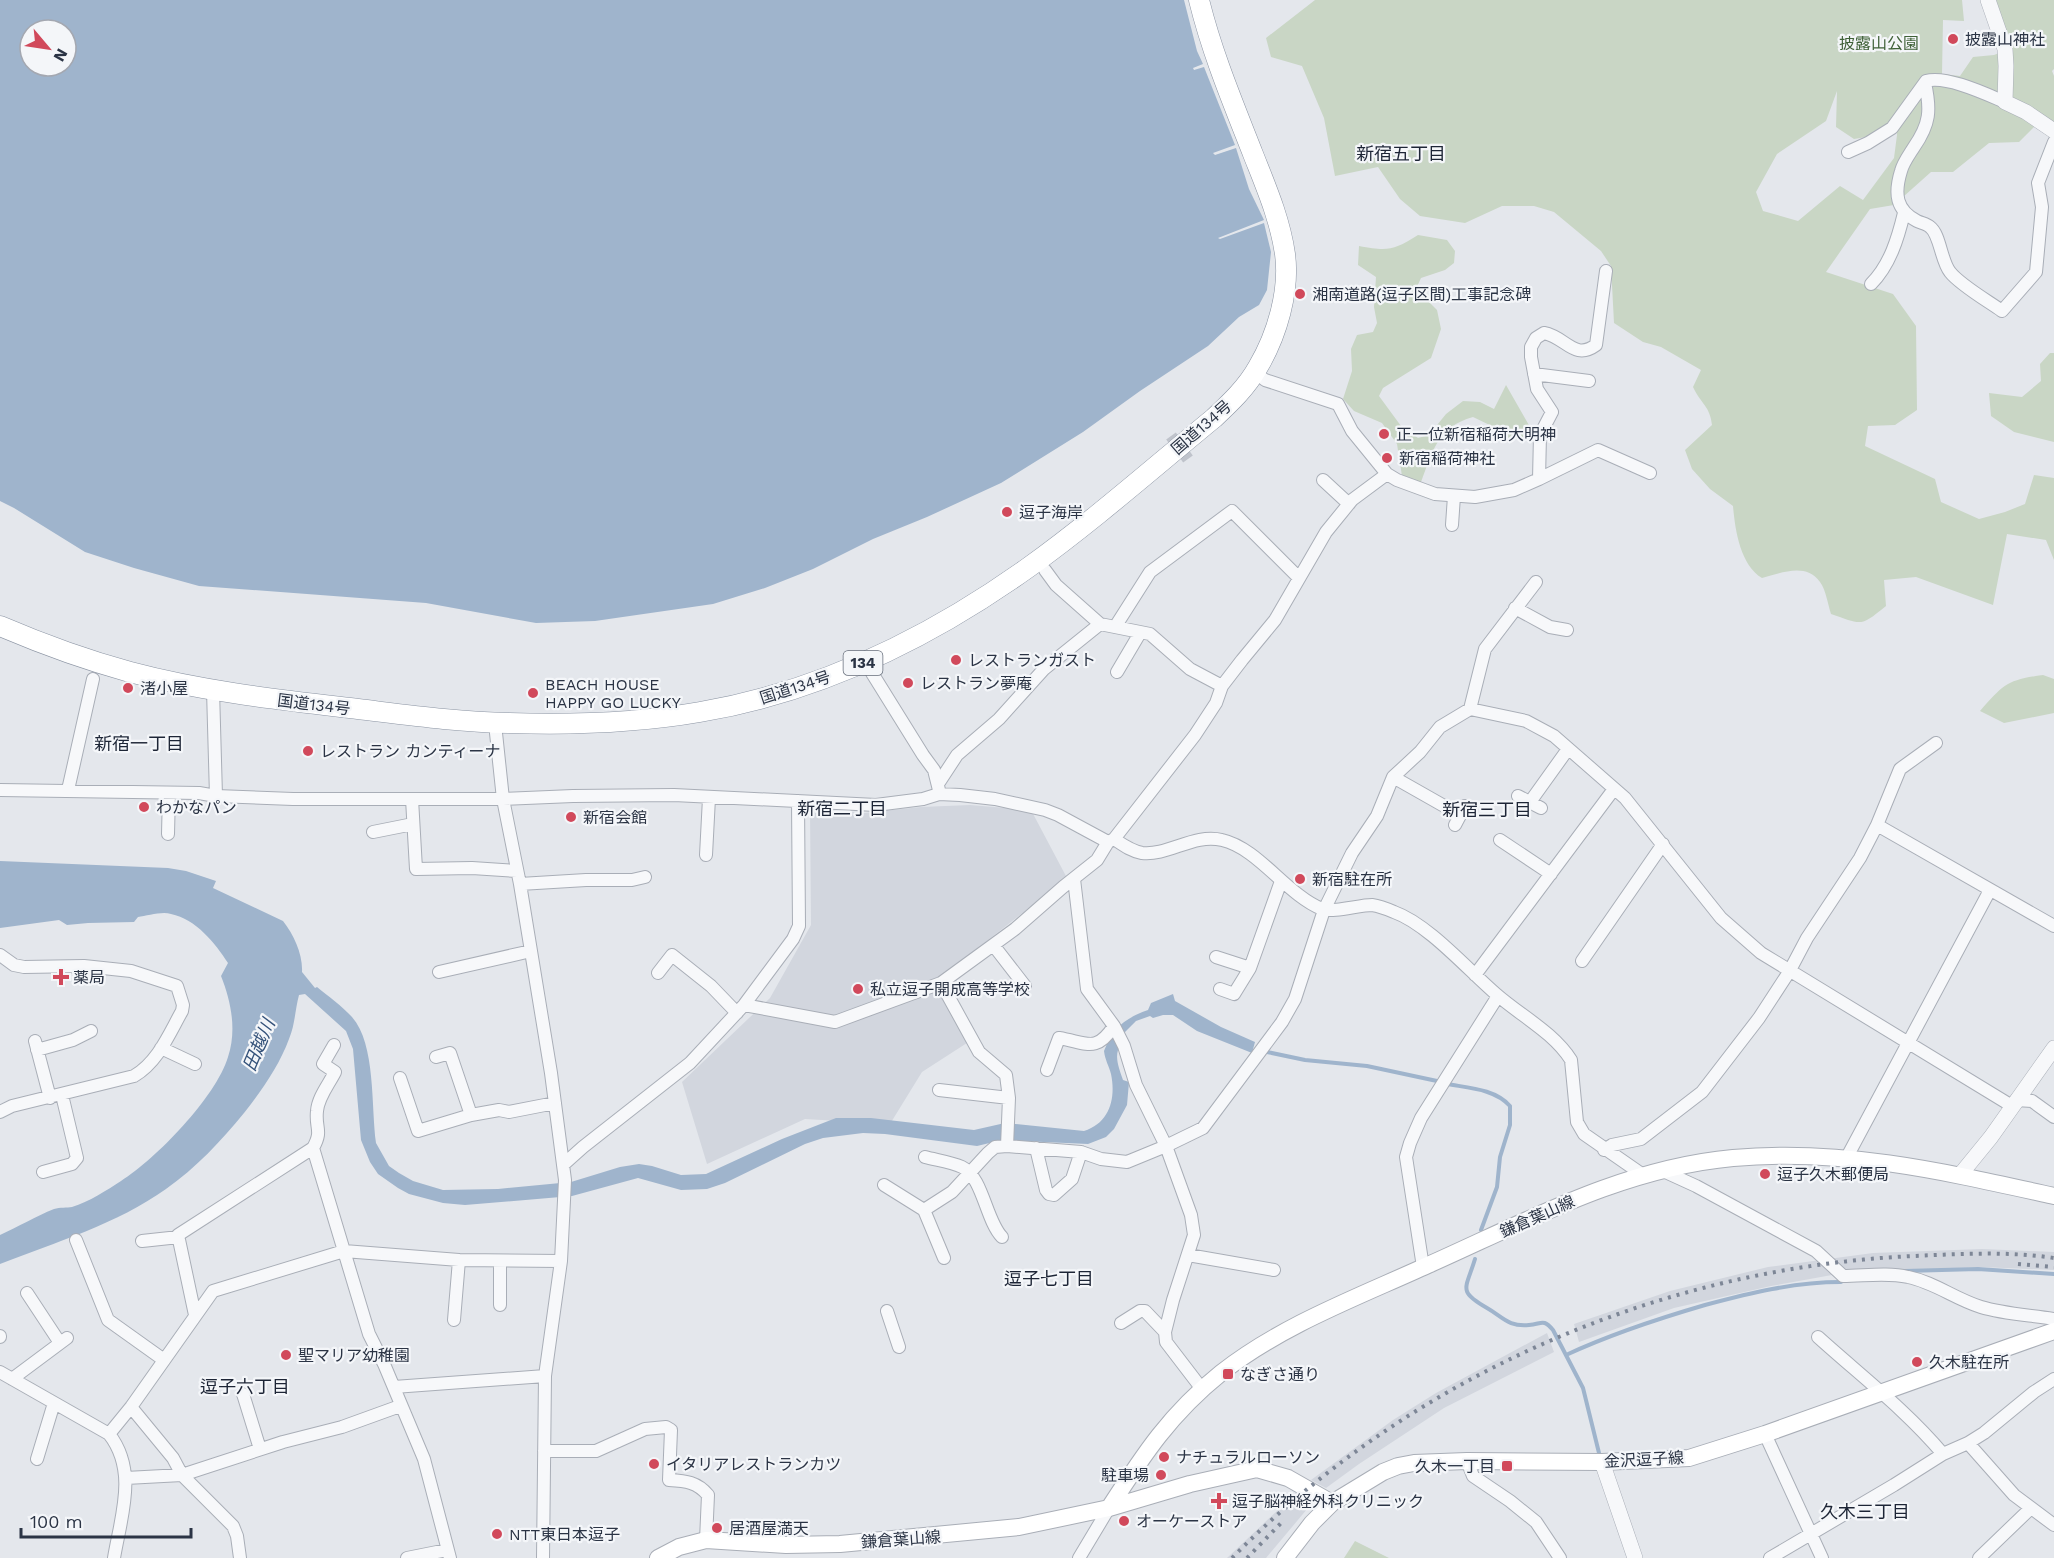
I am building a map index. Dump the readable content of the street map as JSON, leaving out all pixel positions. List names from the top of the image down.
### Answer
{
  "streets": {
    "highway": ["国道134号", "134"],
    "main road": ["鎌倉葉山線", "金沢逗子線"]
  },
  "crossings": [
    ["鎌倉葉山線", "金沢逗子線"]
  ],
  "districts": [
    "新宿五丁目",
    "新宿一丁目",
    "新宿二丁目",
    "新宿三丁目",
    "逗子七丁目",
    "逗子六丁目",
    "久木三丁目"
  ],
  "water": ["田越川"],
  "parks": ["披露山公園"],
  "places": {
    "other": [
      "披露山神社",
      "湘南道路(逗子区間)工事記念碑",
      "正一位新宿稲荷大明神",
      "新宿稲荷神社",
      "逗子海岸",
      "レストランガスト",
      "レストラン夢庵",
      "渚小屋",
      "BEACH HOUSE HAPPY GO LUCKY",
      "レストラン カンティーナ",
      "わかなパン",
      "新宿会館",
      "新宿駐在所",
      "私立逗子開成高等学校",
      "逗子久木郵便局",
      "聖マリア幼稚園",
      "久木駐在所",
      "ナチュラルローソン",
      "イタリアレストランカツ",
      "駐車場",
      "オーケーストア",
      "居酒屋満天",
      "NTT東日本逗子"
    ],
    "health": ["薬局", "逗子脳神経外科クリニック"],
    "transit": ["なぎさ通り", "久木一丁目"]
  },
  "scale_bar": "100 m",
  "north": "bottom right"
}
